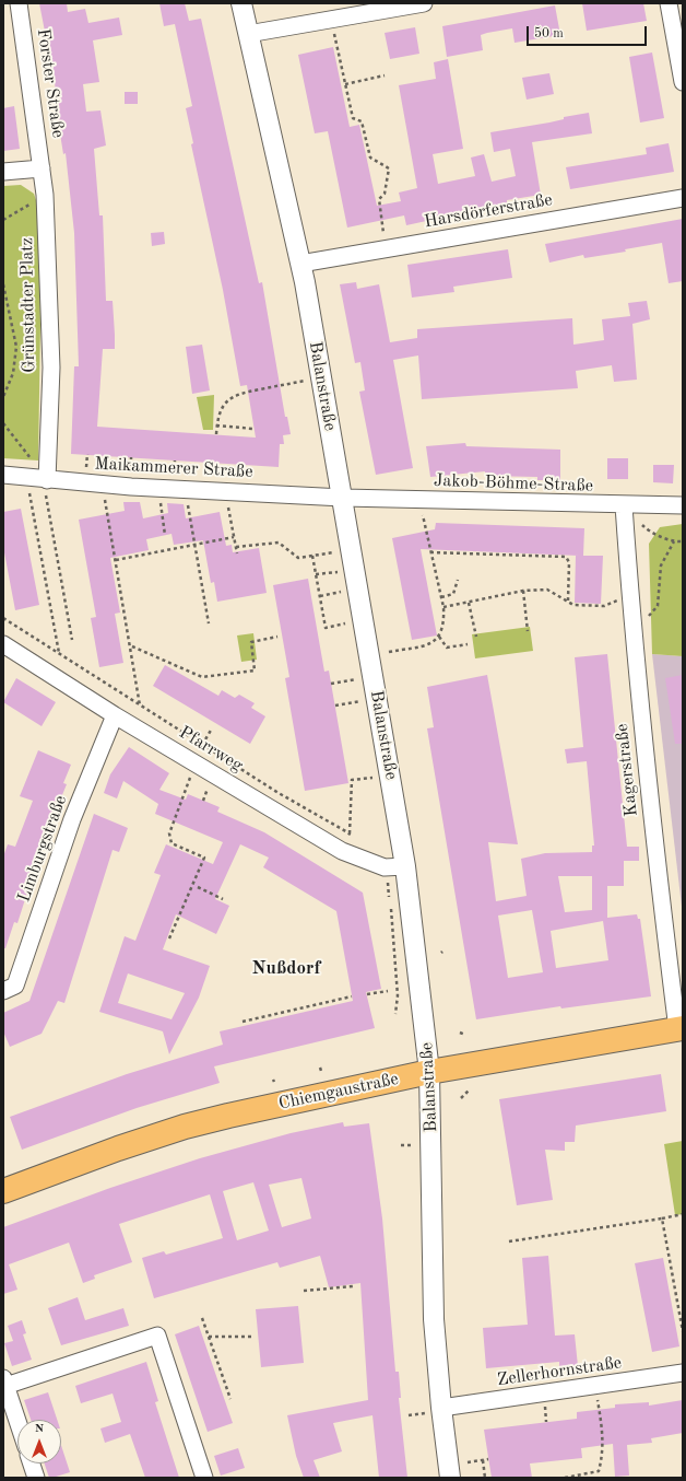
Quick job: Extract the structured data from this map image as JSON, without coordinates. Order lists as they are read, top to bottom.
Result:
{
  "streets": {
    "main road": ["Chiemgaustraße"],
    "street": [
      "Forster Straße",
      "Harsdörferstraße",
      "Grünstadter Platz",
      "Balanstraße",
      "Maikammerer Straße",
      "Jakob-Böhme-Straße",
      "Pfarrweg",
      "Kagerstraße",
      "Limburgstraße",
      "Zellerhornstraße"
    ]
  },
  "crossings": [
    ["Forster Straße", "Grünstadter Platz"],
    ["Harsdörferstraße", "Balanstraße"],
    ["Grünstadter Platz", "Maikammerer Straße"],
    ["Balanstraße", "Maikammerer Straße"],
    ["Balanstraße", "Jakob-Böhme-Straße"],
    ["Balanstraße", "Pfarrweg"],
    ["Balanstraße", "Chiemgaustraße"],
    ["Balanstraße", "Zellerhornstraße"],
    ["Maikammerer Straße", "Jakob-Böhme-Straße"],
    ["Jakob-Böhme-Straße", "Kagerstraße"],
    ["Pfarrweg", "Limburgstraße"],
    ["Kagerstraße", "Chiemgaustraße"]
  ],
  "districts": ["Nußdorf"],
  "scale_bar": "50 m",
  "north": "top"
}
